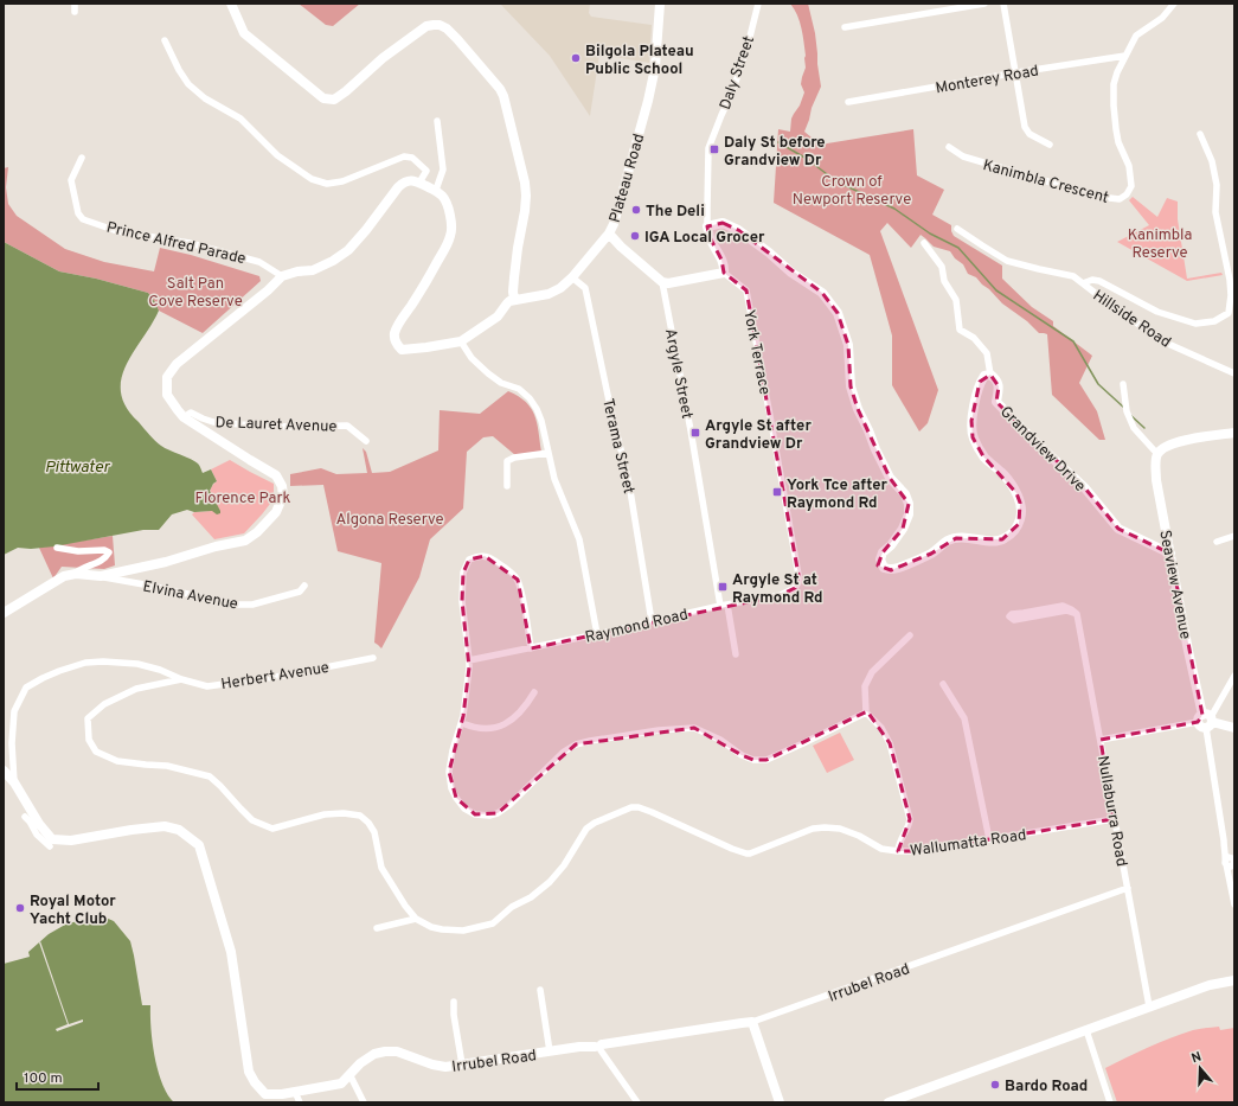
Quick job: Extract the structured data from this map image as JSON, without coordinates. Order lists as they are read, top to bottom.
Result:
{
  "streets": {
    "street": [
      "Daly Street",
      "Monterey Road",
      "Plateau Road",
      "Kanimbla Crescent",
      "Prince Alfred Parade",
      "Hillside Road",
      "York Terrace",
      "Argyle Street",
      "De Lauret Avenue",
      "Terama Street",
      "Grandview Drive",
      "Seaview Avenue",
      "Elvina Avenue",
      "Raymond Road",
      "Herbert Avenue",
      "Nullaburra Road",
      "Wallumatta Road",
      "Irrubel Road"
    ]
  },
  "crossings": [
    ["Monterey Road", "Kanimbla Crescent"],
    ["Plateau Road", "Terama Street"],
    ["York Terrace", "Raymond Road"],
    ["Argyle Street", "Raymond Road"],
    ["Terama Street", "Raymond Road"],
    ["Grandview Drive", "Seaview Avenue"],
    ["Herbert Avenue", "Wallumatta Road"],
    ["Herbert Avenue", "Irrubel Road"],
    ["Nullaburra Road", "Wallumatta Road"],
    ["Nullaburra Road", "Irrubel Road"]
  ],
  "water": ["Pittwater"],
  "parks": [
    "Crown of Newport Reserve",
    "Kanimbla Reserve",
    "Salt Pan Cove Reserve",
    "Florence Park",
    "Algona Reserve"
  ],
  "places": {
    "other": [
      "Bilgola Plateau Public School",
      "The Deli",
      "IGA Local Grocer",
      "Royal Motor Yacht Club",
      "Bardo Road"
    ],
    "transit": [
      "Daly St before Grandview Dr",
      "Argyle St after Grandview Dr",
      "York Tce after Raymond Rd",
      "Argyle St at Raymond Rd"
    ]
  },
  "scale_bar": "100 m",
  "north": "top"
}
